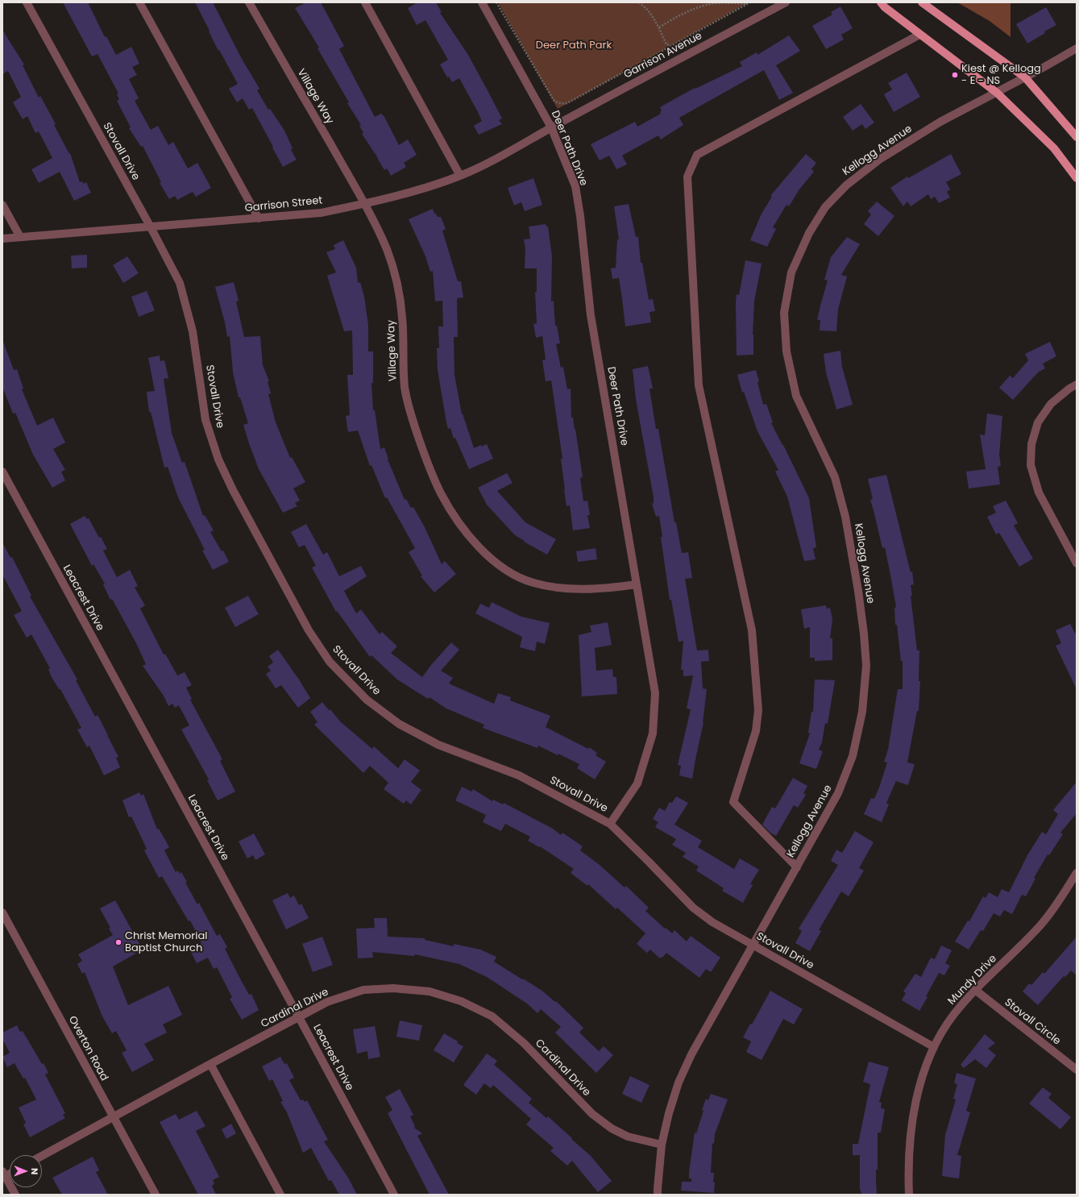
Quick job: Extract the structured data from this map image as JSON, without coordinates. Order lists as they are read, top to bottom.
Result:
{
  "streets": {
    "street": [
      "Garrison Avenue",
      "Village Way",
      "Deer Path Drive",
      "Kellogg Avenue",
      "Stovall Drive",
      "Garrison Street",
      "Leacrest Drive",
      "Mundy Drive",
      "Cardinal Drive",
      "Stovall Circle",
      "Overton Road"
    ]
  },
  "crossings": [
    ["Garrison Avenue", "Deer Path Drive"],
    ["Garrison Avenue", "Garrison Street"],
    ["Village Way", "Deer Path Drive"],
    ["Village Way", "Garrison Street"],
    ["Deer Path Drive", "Stovall Drive"],
    ["Deer Path Drive", "Garrison Street"],
    ["Kellogg Avenue", "Stovall Drive"],
    ["Kellogg Avenue", "Cardinal Drive"],
    ["Stovall Drive", "Garrison Street"],
    ["Stovall Drive", "Mundy Drive"],
    ["Leacrest Drive", "Cardinal Drive"],
    ["Mundy Drive", "Stovall Circle"],
    ["Cardinal Drive", "Overton Road"]
  ],
  "parks": ["Deer Path Park"],
  "places": ["Kiest @ Kellogg - E - NS", "Christ Memorial Baptist Church"],
  "north": "right"
}
